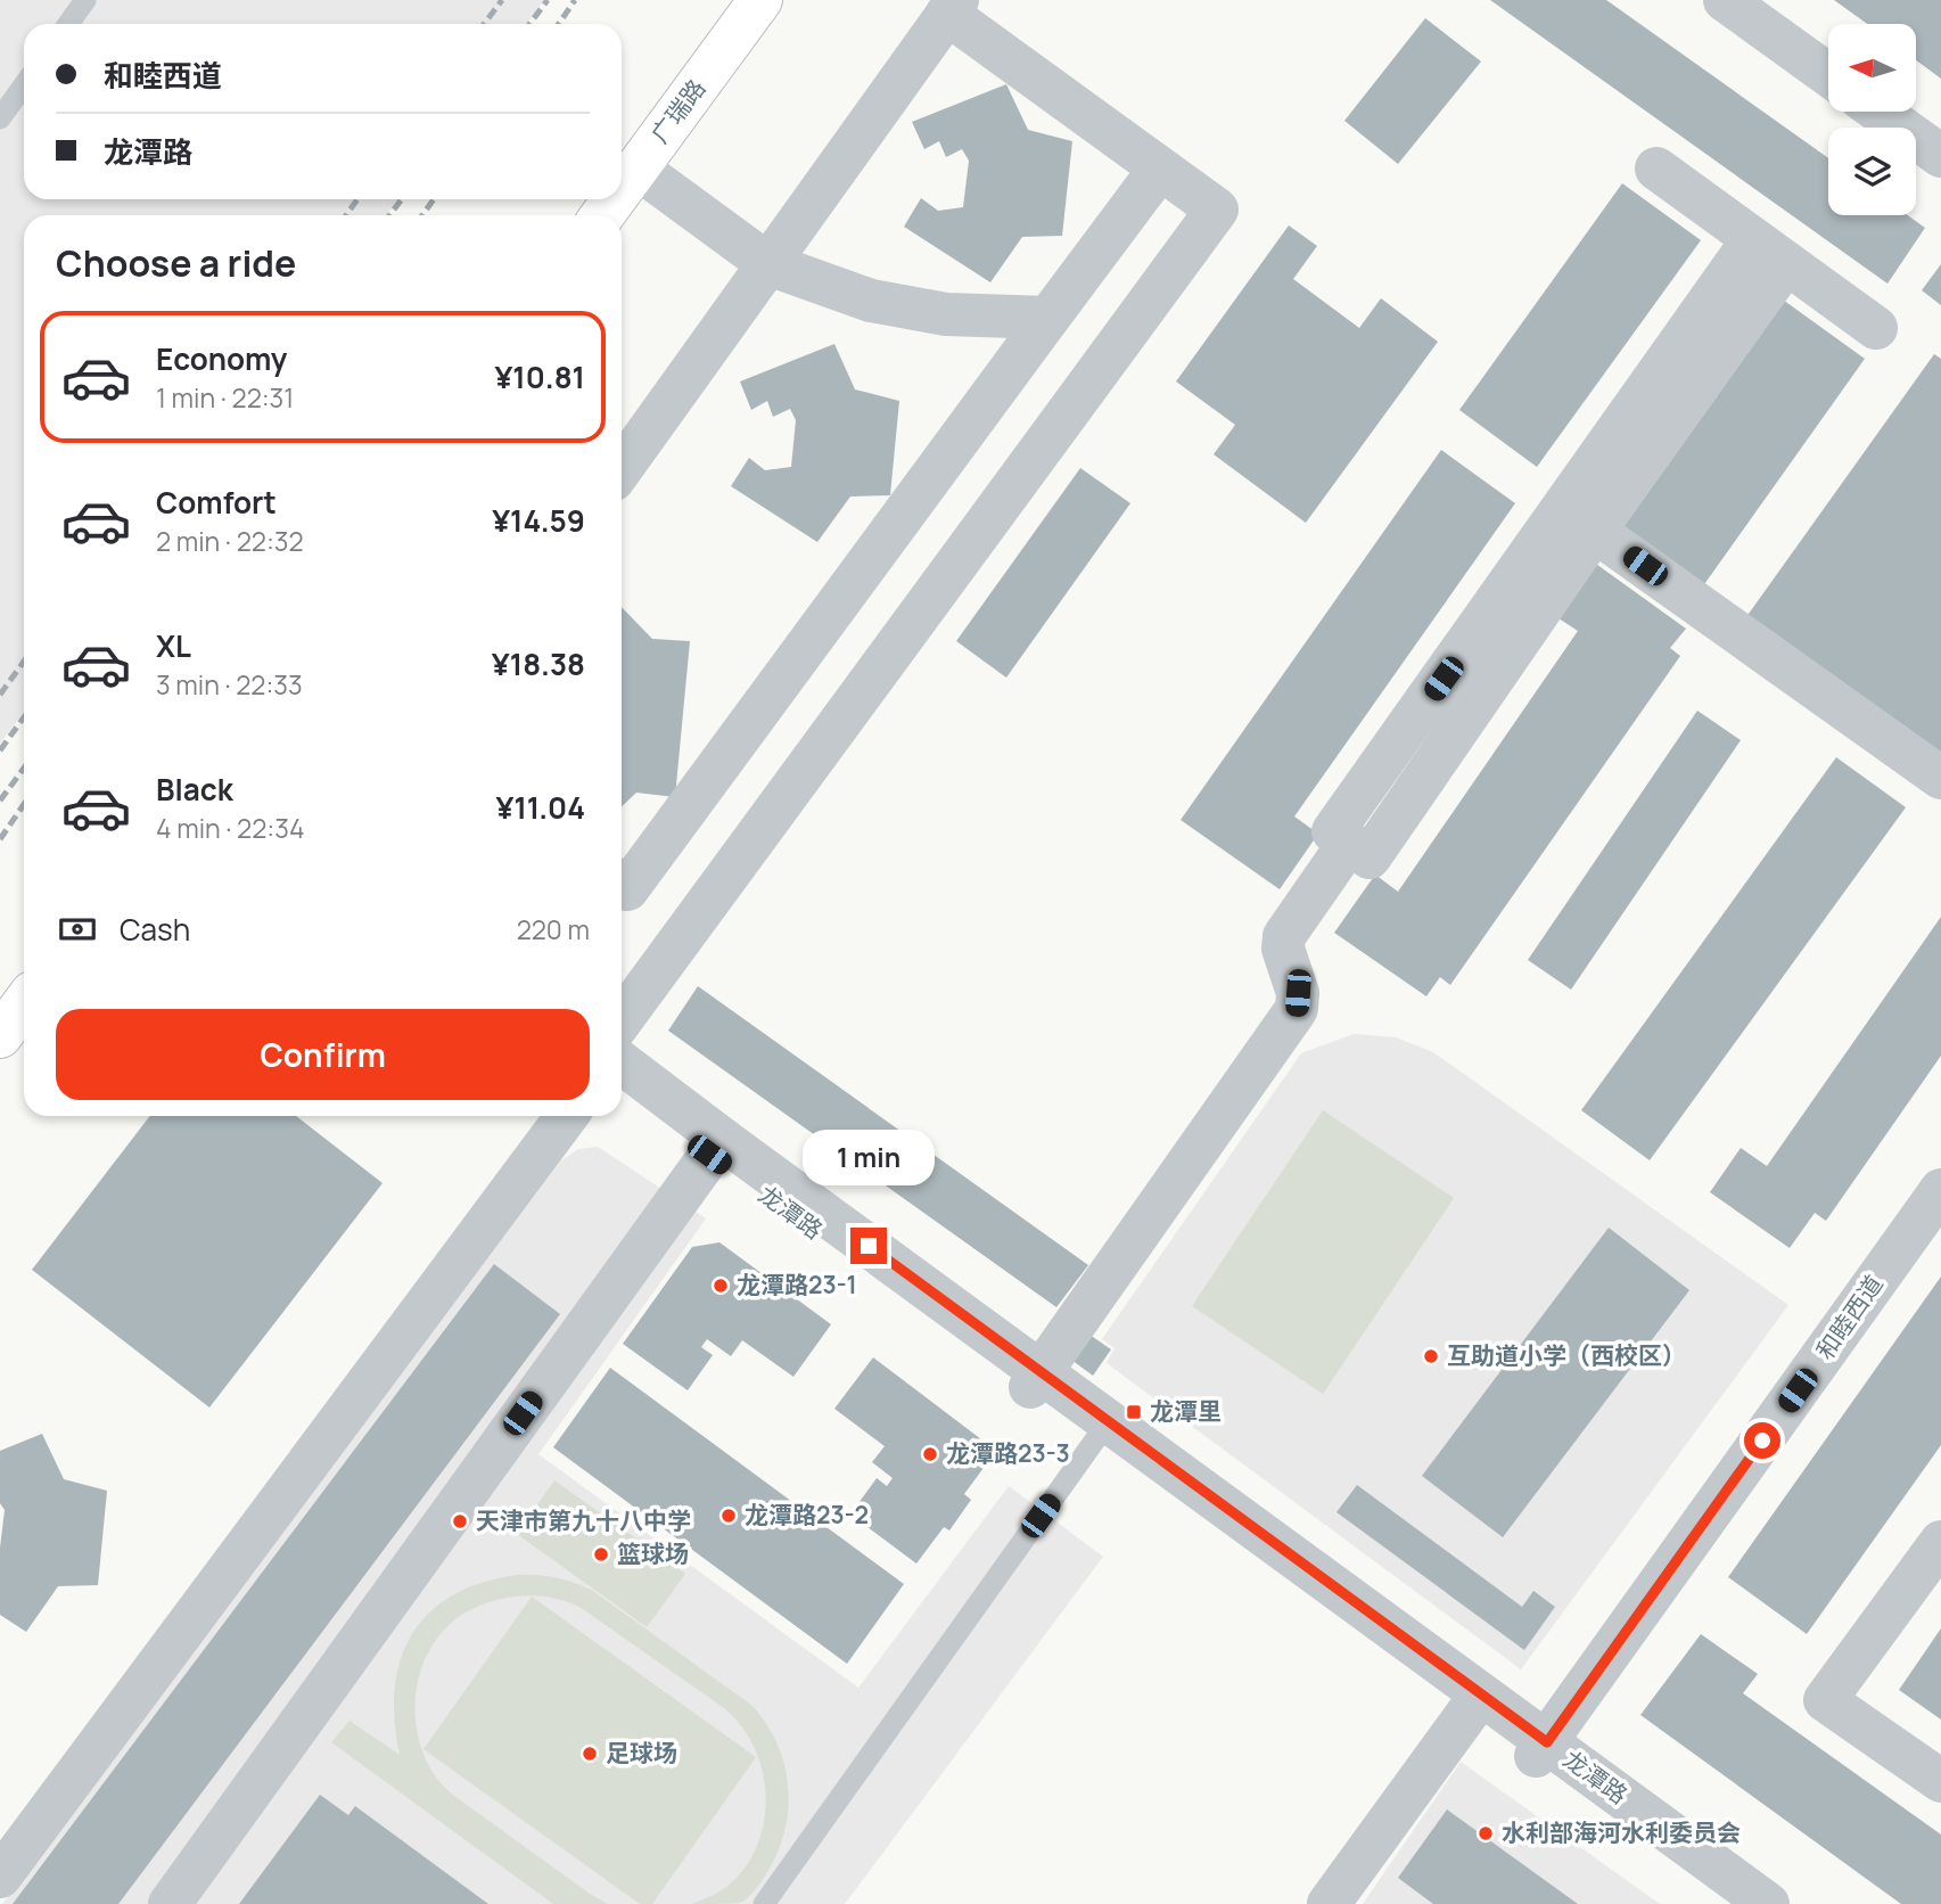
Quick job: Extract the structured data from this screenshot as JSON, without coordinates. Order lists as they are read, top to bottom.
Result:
{
  "streets": {
    "main road": ["广瑞路"],
    "street": ["龙潭路", "和睦西道"]
  },
  "crossings": [
    ["龙潭路", "和睦西道"]
  ],
  "places": {
    "other": [
      "龙潭路23-1",
      "互助道小学（西校区）",
      "龙潭路23-3",
      "龙潭路23-2",
      "天津市第九十八中学",
      "篮球场",
      "足球场",
      "水利部海河水利委员会"
    ],
    "transit": ["龙潭里"]
  },
  "north": "left",
  "page": {
    "banner": ["和睦西道", "龙潭路"],
    "heading": "Choose a ride",
    "list": [
      {
        "name": "Economy",
        "note": "1 min · 22:31",
        "value": "¥10.81"
      },
      {
        "name": "Comfort",
        "note": "2 min · 22:32",
        "value": "¥14.59"
      },
      {
        "name": "XL",
        "note": "3 min · 22:33",
        "value": "¥18.38"
      },
      {
        "name": "Black",
        "note": "4 min · 22:34",
        "value": "¥11.04"
      }
    ],
    "pay": ["Cash", "220 m"],
    "buttons": "Confirm",
    "bubble": "1 min"
  }
}
